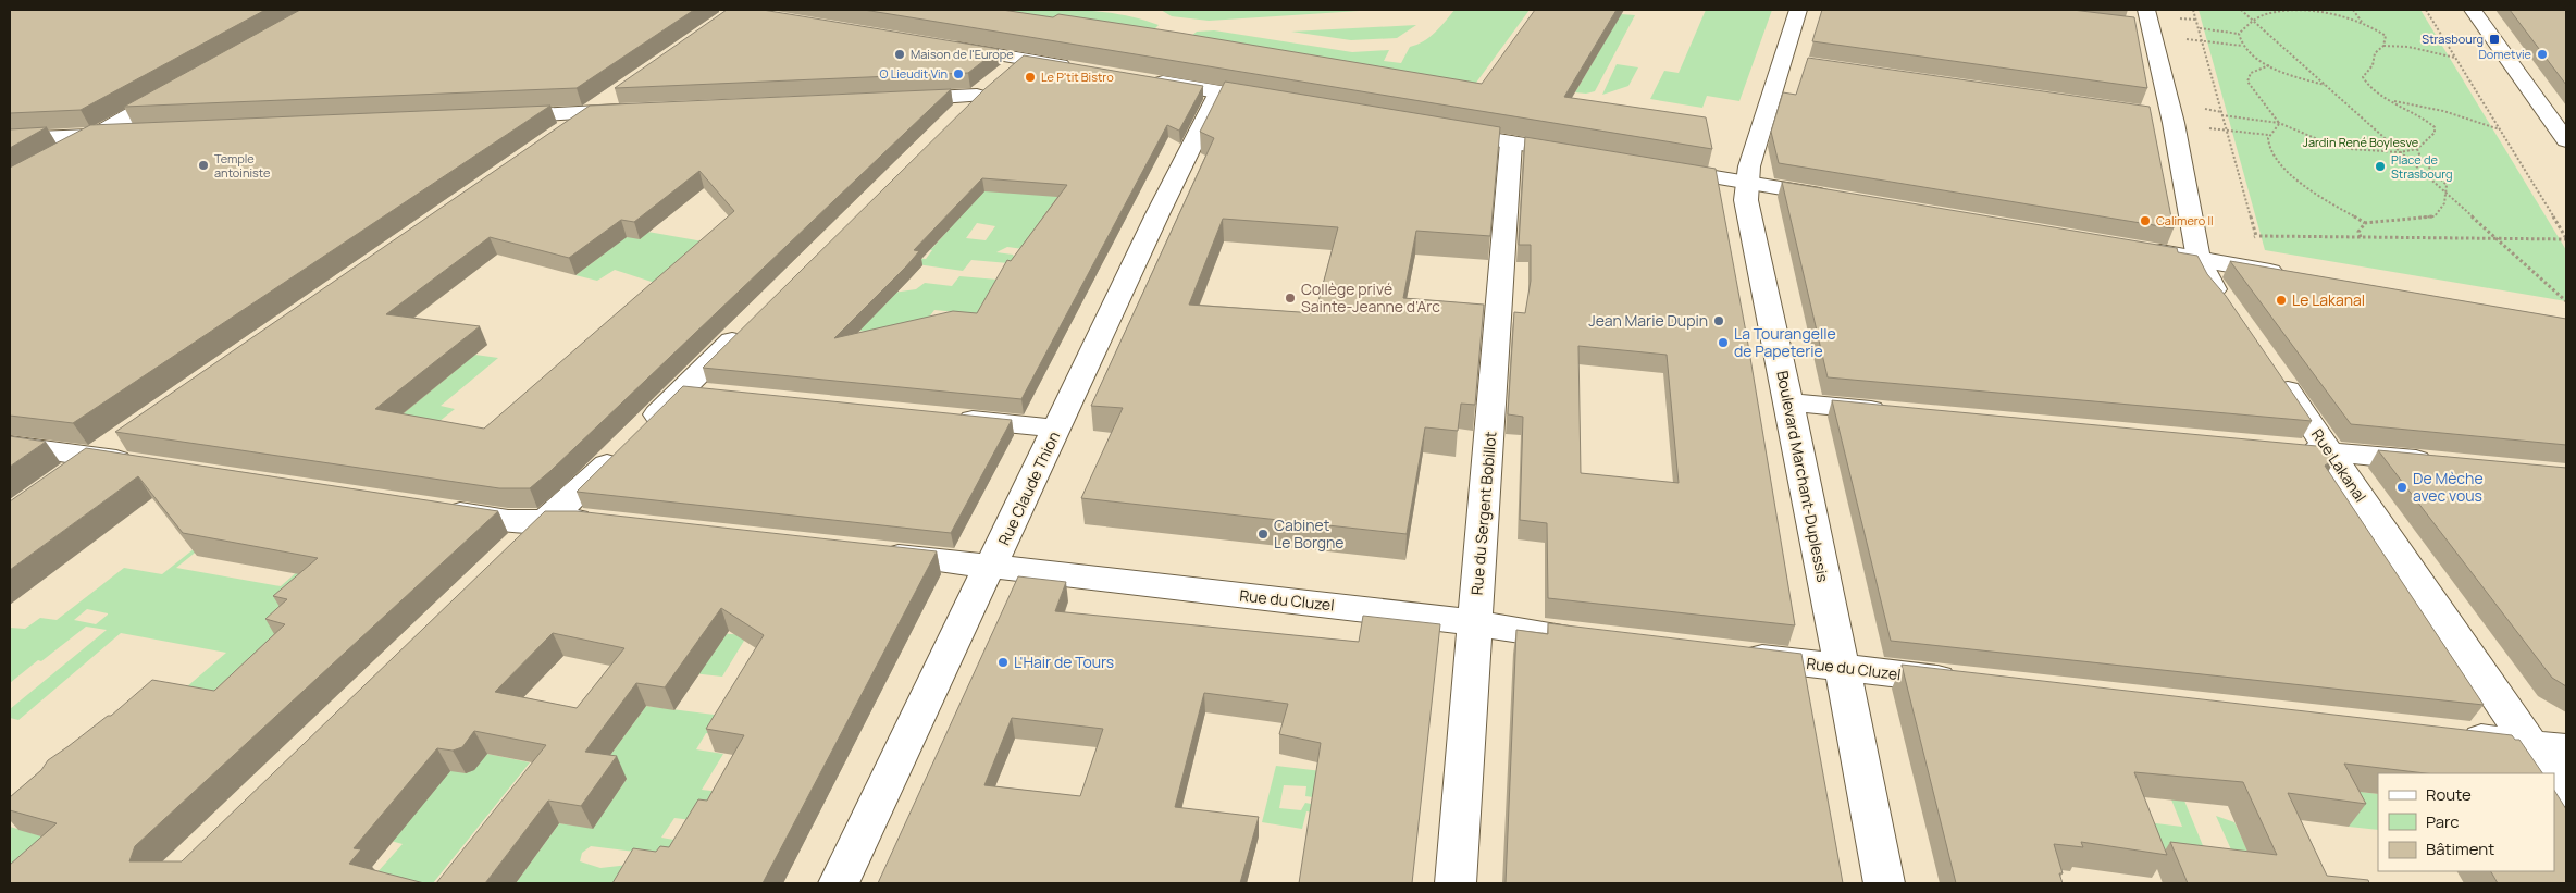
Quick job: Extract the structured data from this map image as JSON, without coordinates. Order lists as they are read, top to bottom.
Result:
{
  "streets": {
    "street": [
      "Rue Lakanal",
      "Boulevard Marchant-Duplessis",
      "Rue Claude Thion",
      "Rue du Sergent Bobillot",
      "Rue du Cluzel"
    ]
  },
  "crossings": [
    ["Boulevard Marchant-Duplessis", "Rue du Cluzel"],
    ["Rue Claude Thion", "Rue du Cluzel"],
    ["Rue du Sergent Bobillot", "Rue du Cluzel"]
  ],
  "parks": ["Jardin René Boylesve"],
  "places": {
    "transit": ["Strasbourg"],
    "other": [
      "Maison de l'Europe",
      "Dometvie",
      "O Lieudit Vin",
      "Le P'tit Bistro",
      "Temple antoiniste",
      "Place de Strasbourg",
      "Calimero II",
      "Collège privé Sainte-Jeanne d'Arc",
      "Le Lakanal",
      "Jean Marie Dupin",
      "La Tourangelle de Papeterie",
      "De Mèche avec vous",
      "Cabinet Le Borgne",
      "L'Hair de Tours"
    ]
  },
  "legend": ["Route", "Parc", "Bâtiment"]
}
